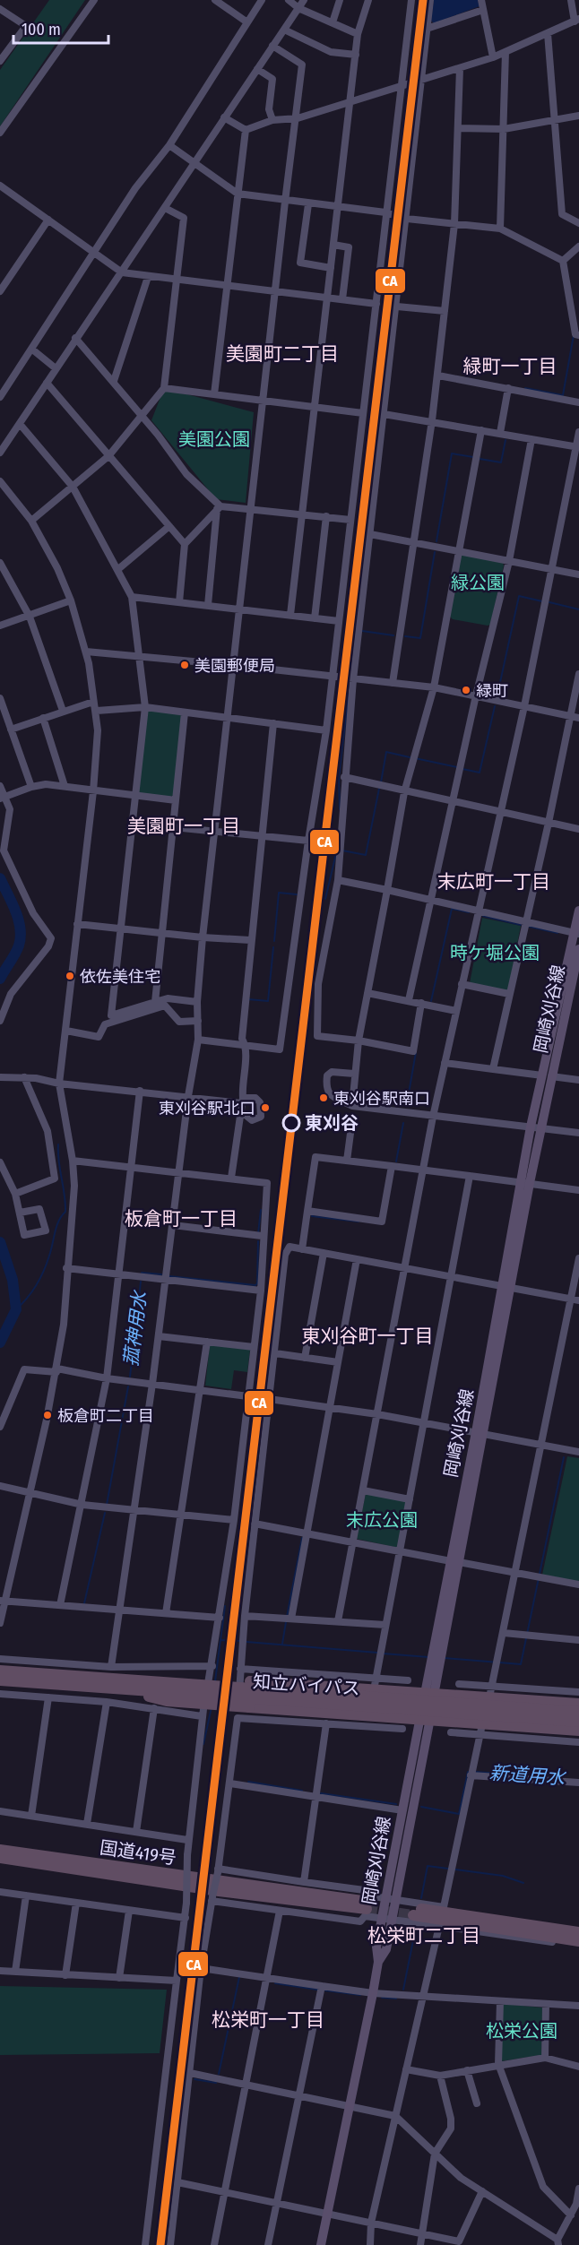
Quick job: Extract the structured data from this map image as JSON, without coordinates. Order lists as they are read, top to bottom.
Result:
{
  "streets": {
    "highway": ["知立バイパス", "国道419号"],
    "main road": ["岡崎刈谷線"]
  },
  "districts": [
    "美園町二丁目",
    "緑町一丁目",
    "美園町一丁目",
    "末広町一丁目",
    "板倉町一丁目",
    "東刈谷町一丁目",
    "松栄町二丁目",
    "松栄町一丁目"
  ],
  "water": ["菰神用水", "新道用水"],
  "parks": [
    "美園公園",
    "緑公園",
    "時ケ堀公園",
    "末広公園",
    "松栄公園"
  ],
  "places": [
    "美園郵便局",
    "緑町",
    "依佐美住宅",
    "東刈谷駅南口",
    "東刈谷駅北口",
    "東刈谷",
    "板倉町二丁目"
  ],
  "lines": ["transit line CA"],
  "scale_bar": "100 m"
}
